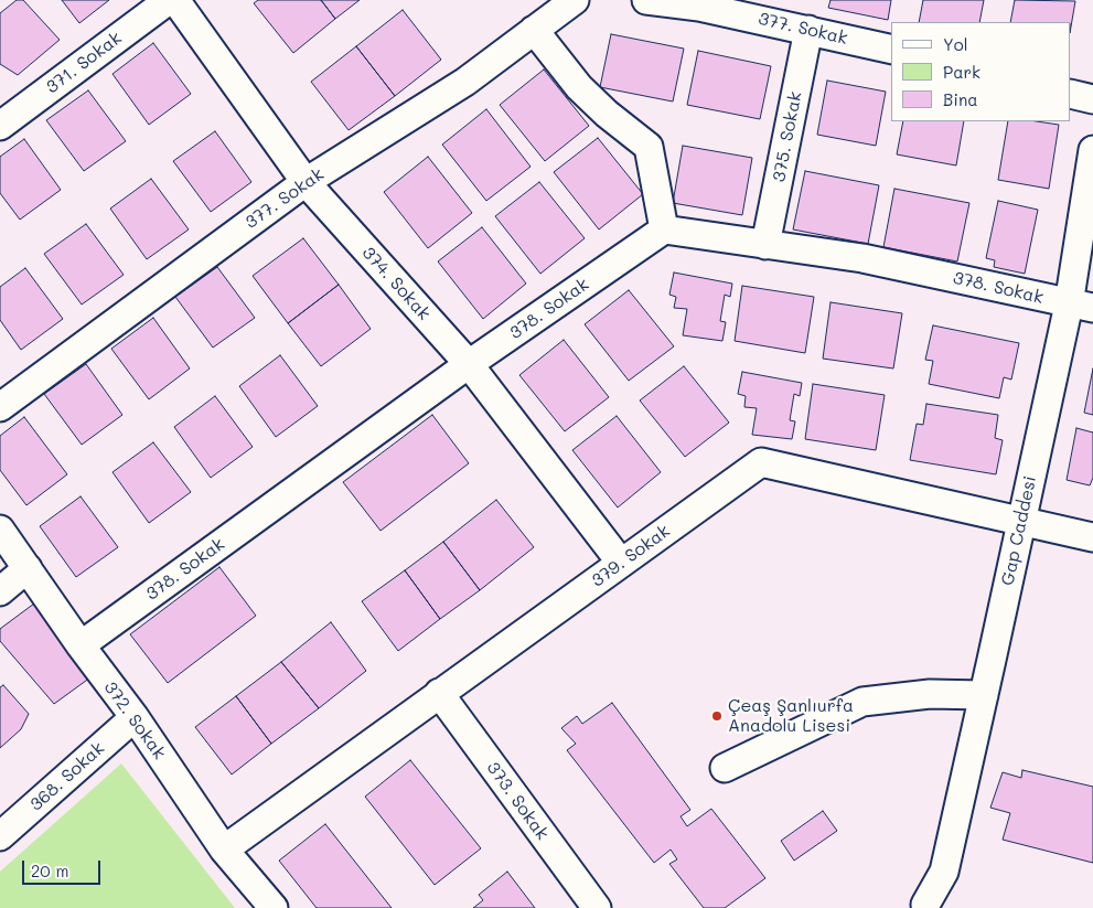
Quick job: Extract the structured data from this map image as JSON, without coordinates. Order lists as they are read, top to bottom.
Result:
{
  "streets": {
    "street": [
      "377. Sokak",
      "371. Sokak",
      "375. Sokak",
      "374. Sokak",
      "378. Sokak",
      "Gap Caddesi",
      "379. Sokak",
      "372. Sokak",
      "368. Sokak",
      "373. Sokak"
    ]
  },
  "crossings": [
    ["377. Sokak", "375. Sokak"],
    ["377. Sokak", "374. Sokak"],
    ["375. Sokak", "378. Sokak"],
    ["374. Sokak", "378. Sokak"],
    ["374. Sokak", "379. Sokak"],
    ["378. Sokak", "Gap Caddesi"],
    ["378. Sokak", "372. Sokak"],
    ["Gap Caddesi", "379. Sokak"],
    ["379. Sokak", "372. Sokak"],
    ["379. Sokak", "373. Sokak"],
    ["372. Sokak", "368. Sokak"]
  ],
  "places": ["Çeaş Şanlıurfa Anadolu Lisesi"],
  "legend": ["Yol", "Park", "Bina"],
  "scale_bar": "20 m"
}
